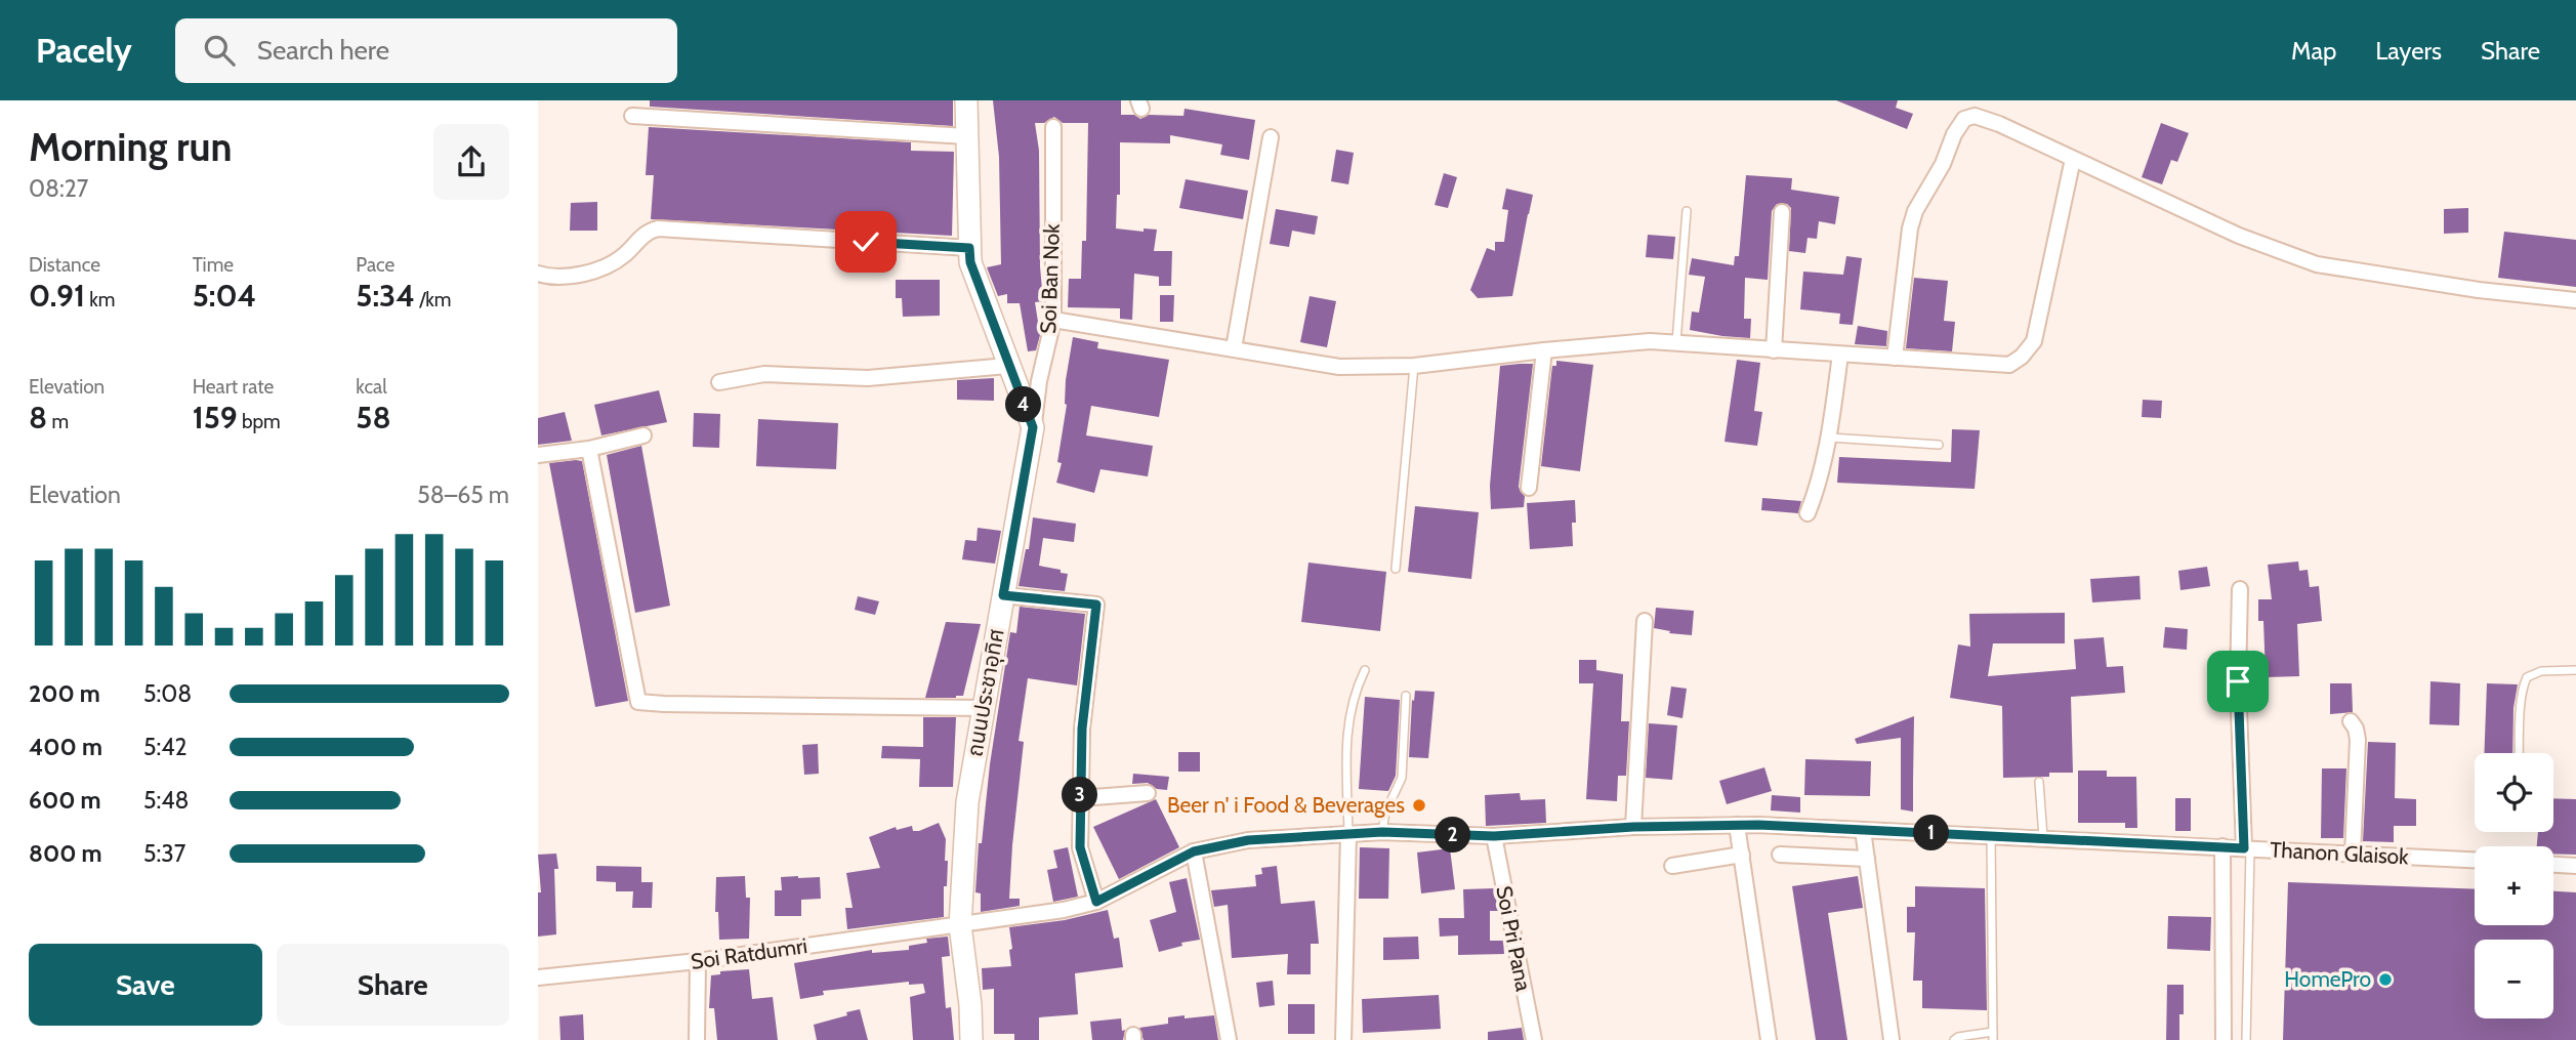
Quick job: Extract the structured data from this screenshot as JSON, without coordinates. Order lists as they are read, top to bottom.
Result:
{
  "streets": {
    "street": [
      "Soi Ban Nok",
      "ถนนประชาอุทิศ",
      "Thanon Glaisok",
      "Soi Pri Pana",
      "Soi Ratdumri"
    ]
  },
  "crossings": [
    ["Soi Ban Nok", "ถนนประชาอุทิศ"],
    ["ถนนประชาอุทิศ", "Thanon Glaisok"],
    ["ถนนประชาอุทิศ", "Soi Ratdumri"],
    ["Thanon Glaisok", "Soi Pri Pana"],
    ["Thanon Glaisok", "Soi Ratdumri"]
  ],
  "places": ["Beer n' i Food & Beverages", "HomePro"],
  "page": {
    "header": "Pacely",
    "search": "Search here",
    "nav": ["Map", "Layers", "Share"],
    "heading": ["Morning run", "08:27"],
    "stats": [
      ["Distance", "0.91 km"],
      ["Time", "5:04"],
      ["Pace", "5:34 /km"],
      ["Elevation", "8 m"],
      ["Heart rate", "159 bpm"],
      ["kcal", "58"]
    ],
    "pins": [
      "4",
      "3",
      "1",
      "2"
    ],
    "chart": ["Elevation", "58–65 m"],
    "list": [
      {
        "name": "200 m",
        "note": "5:08"
      },
      {
        "name": "400 m",
        "note": "5:42"
      },
      {
        "name": "600 m",
        "note": "5:48"
      },
      {
        "name": "800 m",
        "note": "5:37"
      }
    ],
    "map_buttons": ["+", "−"],
    "buttons": ["Save", "Share"]
  }
}
